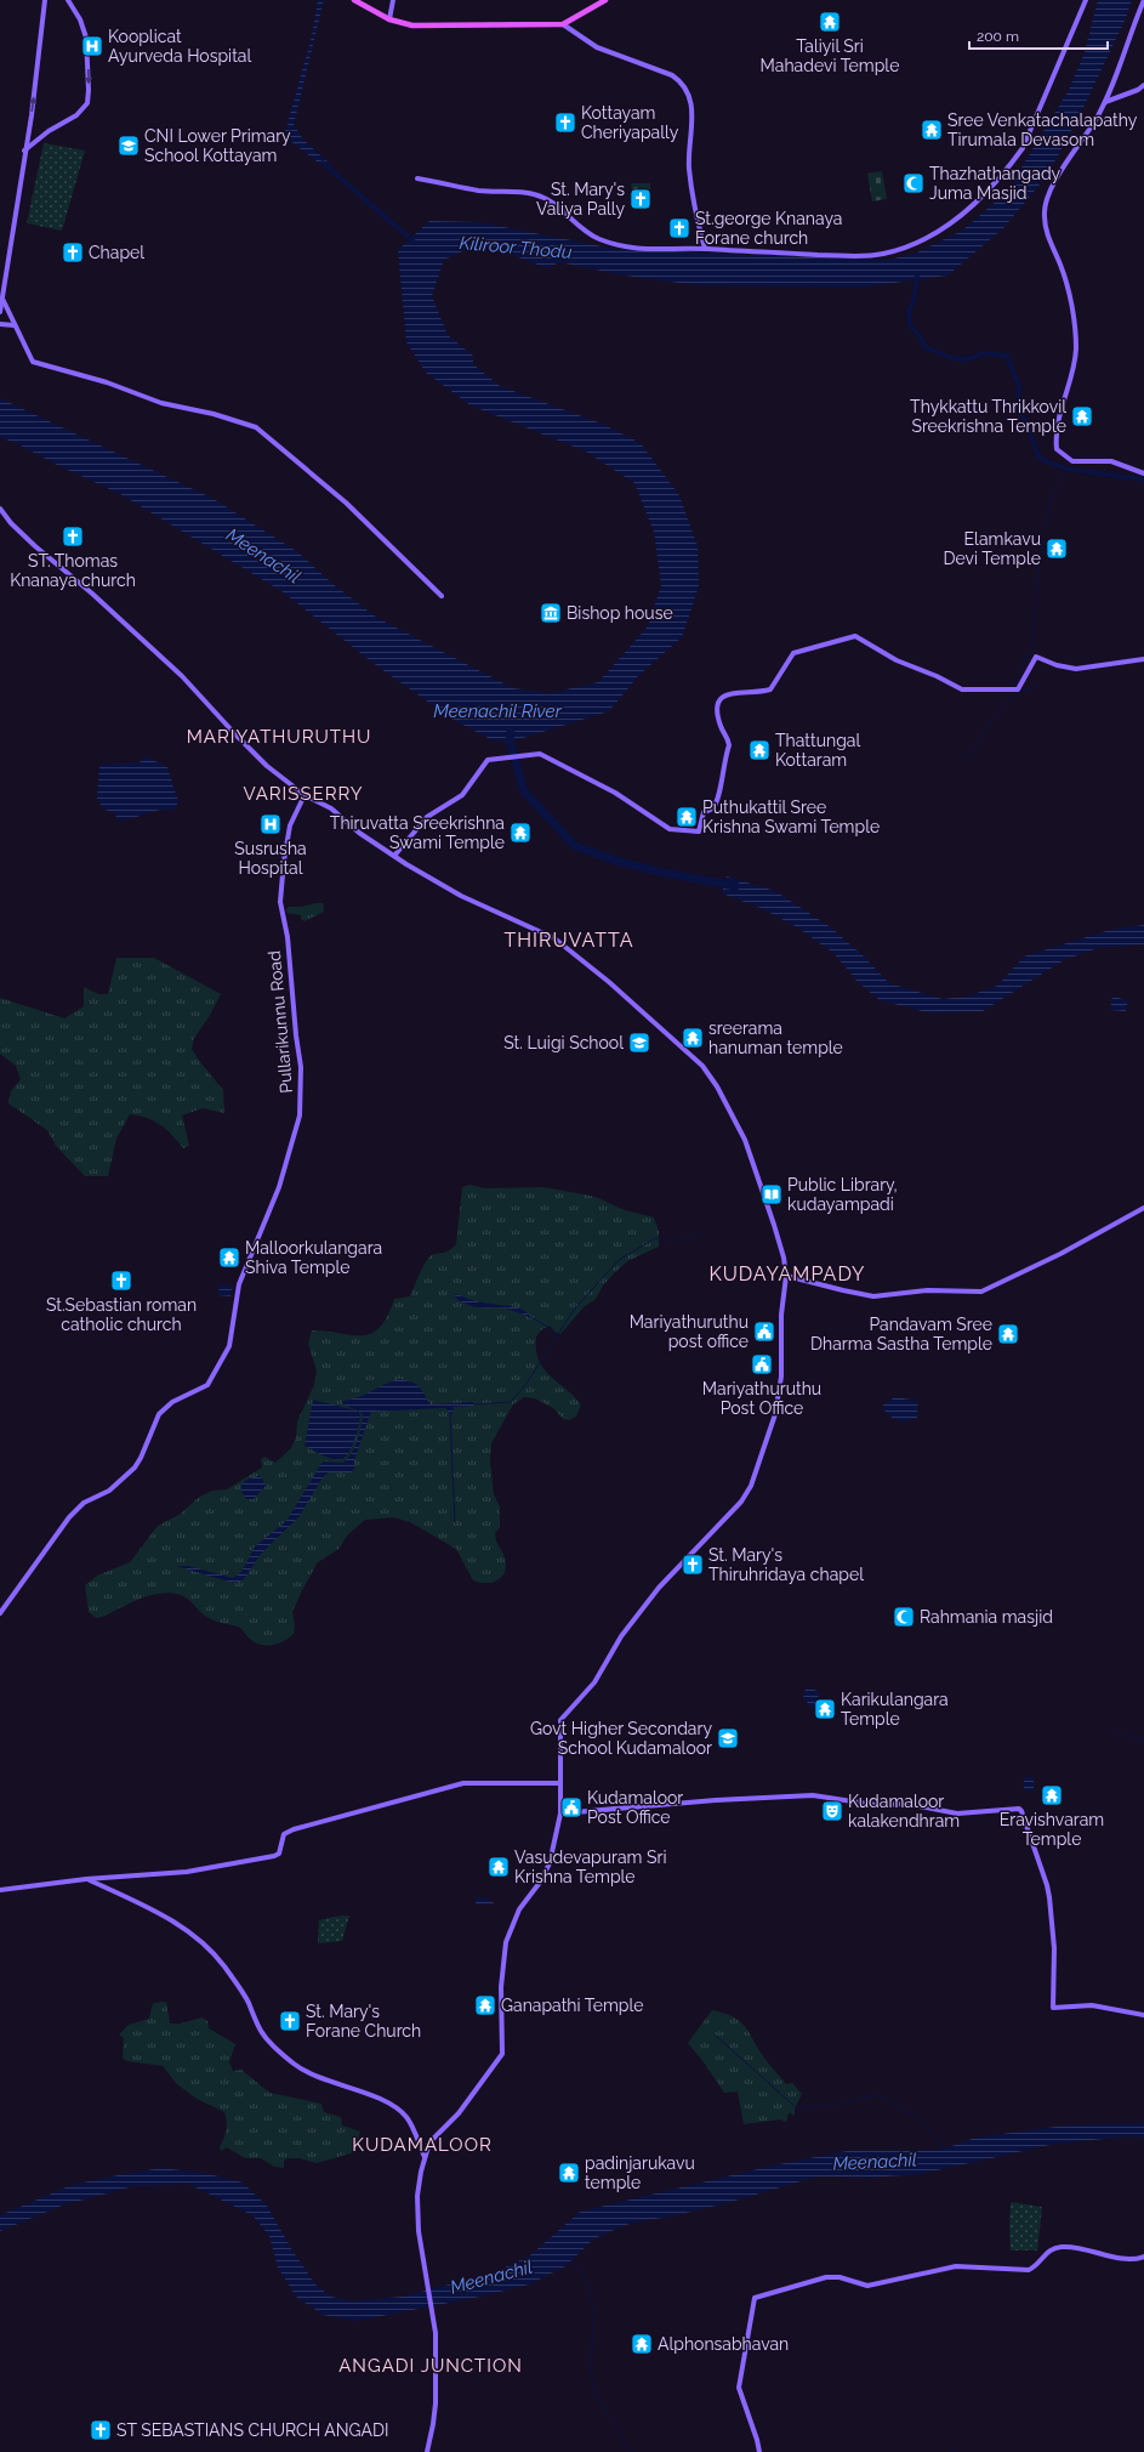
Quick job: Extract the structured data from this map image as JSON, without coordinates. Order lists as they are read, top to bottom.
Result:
{
  "streets": {
    "main road": ["Pullarikunnu Road"]
  },
  "districts": [
    "MARIYATHURUTHU",
    "VARISSERRY",
    "THIRUVATTA",
    "KUDAYAMPADY",
    "KUDAMALOOR",
    "ANGADI JUNCTION"
  ],
  "water": ["Kiliroor Thodu", "Meenachil", "Meenachil River"],
  "places": {
    "temple": [
      "Taliyil Sri Mahadevi Temple",
      "Sree Venkatachalapathy Tirumala Devasom",
      "Thykkattu Thrikkovil Sreekrishna Temple",
      "Elamkavu Devi Temple",
      "Thattungal Kottaram",
      "Puthukattil Sree Krishna Swami Temple",
      "Thiruvatta Sreekrishna Swami Temple",
      "sreerama hanuman temple",
      "Malloorkulangara Shiva Temple",
      "Pandavam Sree Dharma Sastha Temple",
      "Karikulangara Temple",
      "Eravishvaram Temple",
      "Vasudevapuram Sri Krishna Temple",
      "Ganapathi Temple",
      "padinjarukavu temple",
      "Alphonsabhavan"
    ],
    "hospital": ["Kooplicat Ayurveda Hospital", "Susrusha Hospital"],
    "church": [
      "Kottayam Cheriyapally",
      "St. Mary's Valiya Pally",
      "St.george Knanaya Forane church",
      "Chapel",
      "ST. Thomas Knanaya church",
      "St.Sebastian roman catholic church",
      "St. Mary's Thiruhridaya chapel",
      "St. Mary's Forane Church",
      "ST SEBASTIANS CHURCH ANGADI"
    ],
    "school or university": ["CNI Lower Primary School Kottayam", "St. Luigi School", "Govt Higher Secondary School Kudamaloor"],
    "mosque": ["Thazhathangady Juma Masjid", "Rahmania masjid"],
    "museum": ["Bishop house"],
    "library": ["Public Library, kudayampadi"],
    "public building": ["Mariyathuruthu post office", "Mariyathuruthu Post Office", "Kudamaloor Post Office"],
    "theatre": ["Kudamaloor kalakendhram"]
  },
  "scale_bar": "200 m"
}
